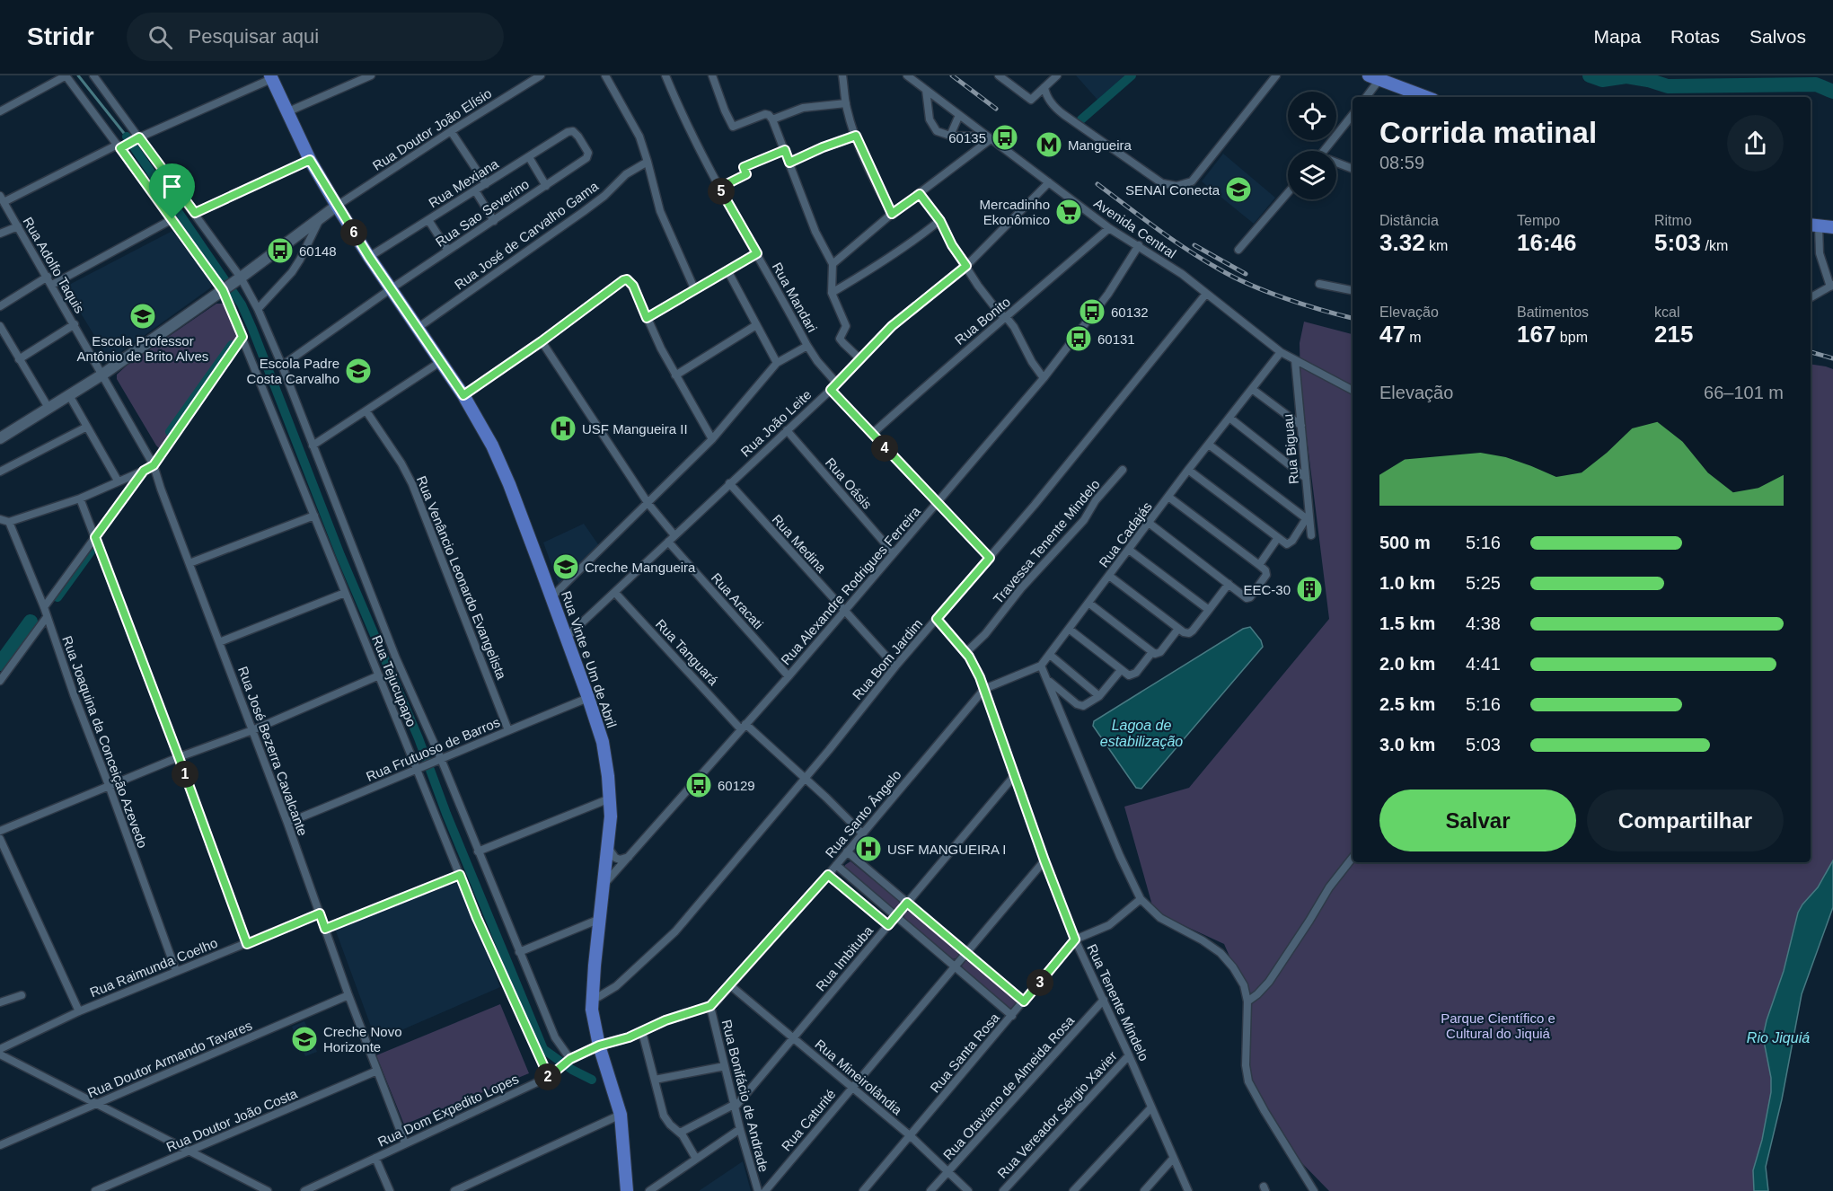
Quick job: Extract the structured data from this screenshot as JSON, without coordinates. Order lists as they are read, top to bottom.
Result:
{
  "streets": {
    "main road": ["Rua Vinte e Um de Abril"],
    "street": [
      "Rua Doutor João Elísio",
      "Rua Mexiana",
      "Rua Sao Severino",
      "Avenida Central",
      "Rua José de Carvalho Gama",
      "Rua Adolfo Taquis",
      "Rua Mandari",
      "Rua Bonito",
      "Rua João Leite",
      "Rua Biguau",
      "Rua Oásis",
      "Rua Cadajás",
      "Travessa Tenente Mindelo",
      "Rua Medina",
      "Rua Venâncio Leonardo Evangelista",
      "Rua Alexandre Rodrigues Ferreira",
      "Rua Aracati",
      "Rua Tanguará",
      "Rua Bom Jardim",
      "Rua Tejucupapo",
      "Rua Joaquina da Conceição Azevedo",
      "Rua Frutuoso de Barros",
      "Rua José Bezerra Cavalcante",
      "Rua Santo Ângelo",
      "Rua Imbituba",
      "Rua Raimunda Coelho",
      "Rua Tenente Mindelo",
      "Rua Santa Rosa",
      "Rua Doutor Armando Tavares",
      "Rua Mineirolândia",
      "Rua Otaviano de Almeida Rosa",
      "Rua Bonifácio de Andrade",
      "Rua Dom Expedito Lopes",
      "Rua Vereador Sérgio Xavier",
      "Rua Doutor João Costa",
      "Rua Caturité"
    ]
  },
  "crossings": [
    ["Rua Doutor João Elísio", "Rua Vinte e Um de Abril"],
    ["Rua Mexiana", "Rua Sao Severino"],
    ["Rua Mexiana", "Rua Vinte e Um de Abril"],
    ["Rua Sao Severino", "Rua Vinte e Um de Abril"],
    ["Rua Sao Severino", "Rua Tejucupapo"],
    ["Avenida Central", "Rua Bonito"],
    ["Avenida Central", "Rua João Leite"],
    ["Avenida Central", "Rua Biguau"],
    ["Avenida Central", "Rua Cadajás"],
    ["Avenida Central", "Rua Alexandre Rodrigues Ferreira"],
    ["Avenida Central", "Rua Bom Jardim"],
    ["Rua José de Carvalho Gama", "Rua Vinte e Um de Abril"],
    ["Rua Adolfo Taquis", "Rua José Bezerra Cavalcante"],
    ["Rua Mandari", "Rua João Leite"],
    ["Rua João Leite", "Rua Oásis"],
    ["Rua João Leite", "Rua Medina"],
    ["Rua João Leite", "Rua Aracati"],
    ["Rua João Leite", "Rua Tanguará"],
    ["Rua João Leite", "Rua Vinte e Um de Abril"],
    ["Rua Oásis", "Rua Alexandre Rodrigues Ferreira"],
    ["Rua Cadajás", "Rua Santo Ângelo"],
    ["Travessa Tenente Mindelo", "Rua Tenente Mindelo"],
    ["Rua Medina", "Rua Alexandre Rodrigues Ferreira"],
    ["Rua Medina", "Rua Bom Jardim"],
    ["Rua Venâncio Leonardo Evangelista", "Rua Frutuoso de Barros"],
    ["Rua Alexandre Rodrigues Ferreira", "Rua Aracati"],
    ["Rua Alexandre Rodrigues Ferreira", "Rua Tanguará"],
    ["Rua Alexandre Rodrigues Ferreira", "Rua Vinte e Um de Abril"],
    ["Rua Tanguará", "Rua Bom Jardim"],
    ["Rua Tanguará", "Rua Santo Ângelo"],
    ["Rua Vinte e Um de Abril", "Rua Bom Jardim"],
    ["Rua Vinte e Um de Abril", "Rua Frutuoso de Barros"],
    ["Rua Vinte e Um de Abril", "Rua Santo Ângelo"],
    ["Rua Vinte e Um de Abril", "Rua Dom Expedito Lopes"],
    ["Rua Bom Jardim", "Rua Tenente Mindelo"],
    ["Rua Tejucupapo", "Rua Frutuoso de Barros"],
    ["Rua Tejucupapo", "Rua Dom Expedito Lopes"],
    ["Rua Joaquina da Conceição Azevedo", "Rua Raimunda Coelho"],
    ["Rua Frutuoso de Barros", "Rua José Bezerra Cavalcante"],
    ["Rua José Bezerra Cavalcante", "Rua Raimunda Coelho"],
    ["Rua José Bezerra Cavalcante", "Rua Doutor Armando Tavares"],
    ["Rua José Bezerra Cavalcante", "Rua Dom Expedito Lopes"],
    ["Rua José Bezerra Cavalcante", "Rua Doutor João Costa"],
    ["Rua Santo Ângelo", "Rua Tenente Mindelo"],
    ["Rua Santo Ângelo", "Rua Mineirolândia"],
    ["Rua Santo Ângelo", "Rua Bonifácio de Andrade"],
    ["Rua Santo Ângelo", "Rua Dom Expedito Lopes"],
    ["Rua Imbituba", "Rua Tenente Mindelo"],
    ["Rua Imbituba", "Rua Mineirolândia"],
    ["Rua Imbituba", "Rua Bonifácio de Andrade"],
    ["Rua Tenente Mindelo", "Rua Santa Rosa"],
    ["Rua Tenente Mindelo", "Rua Otaviano de Almeida Rosa"],
    ["Rua Tenente Mindelo", "Rua Vereador Sérgio Xavier"],
    ["Rua Santa Rosa", "Rua Mineirolândia"],
    ["Rua Mineirolândia", "Rua Otaviano de Almeida Rosa"],
    ["Rua Mineirolândia", "Rua Caturité"]
  ],
  "water": ["Lagoa de estabilização", "Rio Jiquiá"],
  "parks": ["Parque Científico e Cultural do Jiquiá"],
  "places": {
    "bus stop": [
      "60135",
      "60148",
      "60132",
      "60131",
      "60129"
    ],
    "metro station": ["Mangueira"],
    "school or university": [
      "SENAI Conecta",
      "Escola Professor Antônio de Brito Alves",
      "Escola Padre Costa Carvalho",
      "Creche Mangueira",
      "Creche Novo Horizonte"
    ],
    "supermarket": ["Mercadinho Ekonômico"],
    "hospital": ["USF Mangueira II", "USF MANGUEIRA I"],
    "building": ["EEC-30"]
  },
  "page": {
    "header": "Stridr",
    "search": "Pesquisar aqui",
    "nav": ["Mapa", "Rotas", "Salvos"],
    "heading": ["Corrida matinal", "08:59"],
    "pins": [
      "5",
      "6",
      "4",
      "1",
      "3",
      "2"
    ],
    "stats": [
      ["Distância", "3.32 km"],
      ["Tempo", "16:46"],
      ["Ritmo", "5:03 /km"],
      ["Elevação", "47 m"],
      ["Batimentos", "167 bpm"],
      ["kcal", "215"]
    ],
    "chart": ["Elevação", "66–101 m"],
    "list": [
      {
        "name": "500 m",
        "note": "5:16"
      },
      {
        "name": "1.0 km",
        "note": "5:25"
      },
      {
        "name": "1.5 km",
        "note": "4:38"
      },
      {
        "name": "2.0 km",
        "note": "4:41"
      },
      {
        "name": "2.5 km",
        "note": "5:16"
      },
      {
        "name": "3.0 km",
        "note": "5:03"
      }
    ],
    "buttons": ["Salvar", "Compartilhar"]
  }
}
